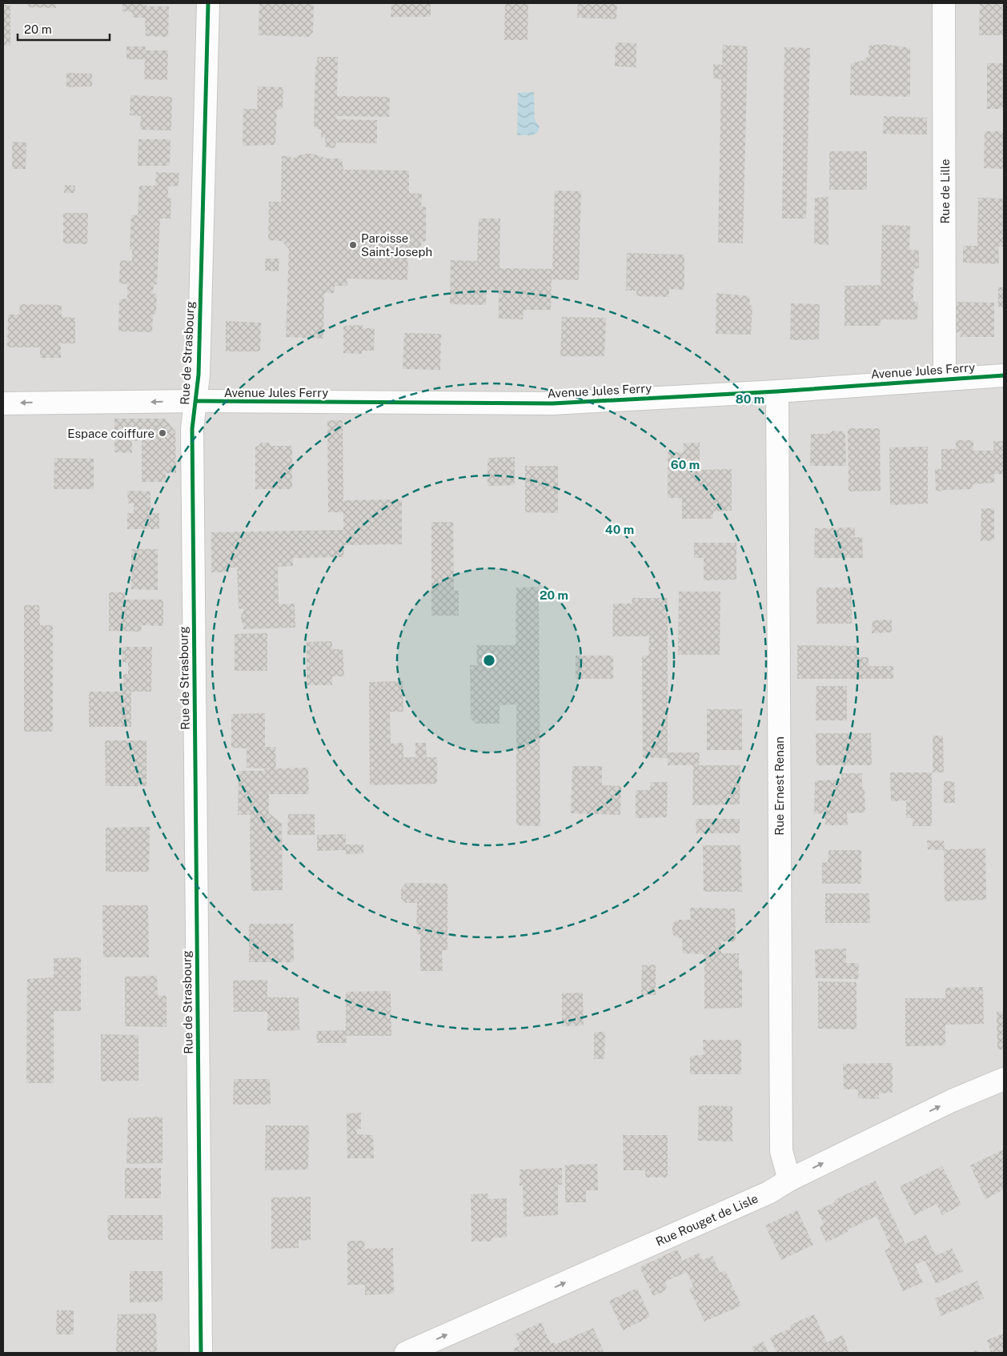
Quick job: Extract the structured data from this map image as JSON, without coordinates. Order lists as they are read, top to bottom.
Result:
{
  "streets": {
    "street": [
      "Rue de Lille",
      "Rue de Strasbourg",
      "Avenue Jules Ferry",
      "Rue Ernest Renan",
      "Rue Rouget de Lisle"
    ]
  },
  "crossings": [
    ["Rue de Lille", "Avenue Jules Ferry"],
    ["Rue de Strasbourg", "Avenue Jules Ferry"],
    ["Avenue Jules Ferry", "Rue Ernest Renan"],
    ["Rue Ernest Renan", "Rue Rouget de Lisle"]
  ],
  "one_way": ["Rue Rouget de Lisle"],
  "places": ["Paroisse Saint-Joseph", "Espace coiffure"],
  "scale_bar": "20 m",
  "rings": [
    "80 m",
    "60 m",
    "40 m",
    "20 m"
  ]
}
